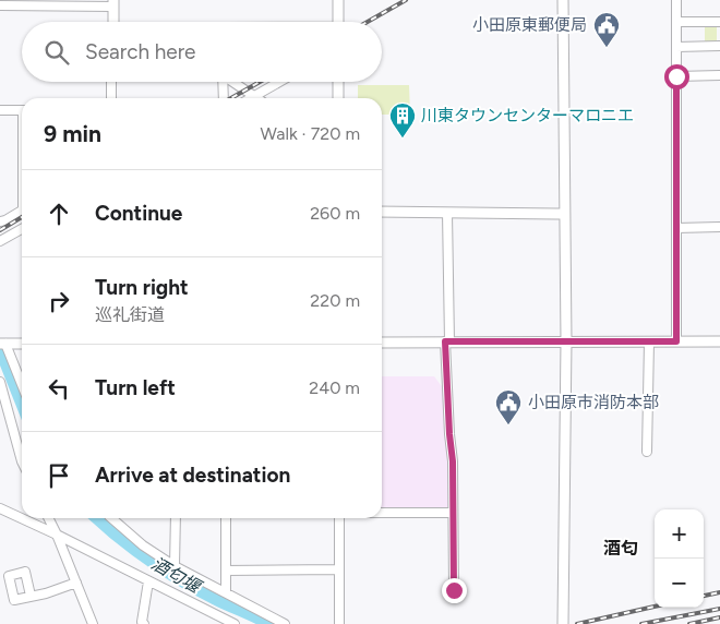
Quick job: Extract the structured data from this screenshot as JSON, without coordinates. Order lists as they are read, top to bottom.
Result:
{
  "districts": ["酒匂"],
  "water": ["酒匂堰"],
  "places": {
    "public building": ["小田原東郵便局", "小田原市消防本部"],
    "building": ["川東タウンセンターマロニエ"]
  },
  "page": {
    "search": "Search here",
    "heading": ["9 min", "Walk · 720 m"],
    "list": [
      ["Continue", "260 m"],
      ["Turn right", "巡礼街道", "220 m"],
      ["Turn left", "240 m"],
      "Arrive at destination"
    ],
    "map_buttons": ["+", "−"]
  }
}
